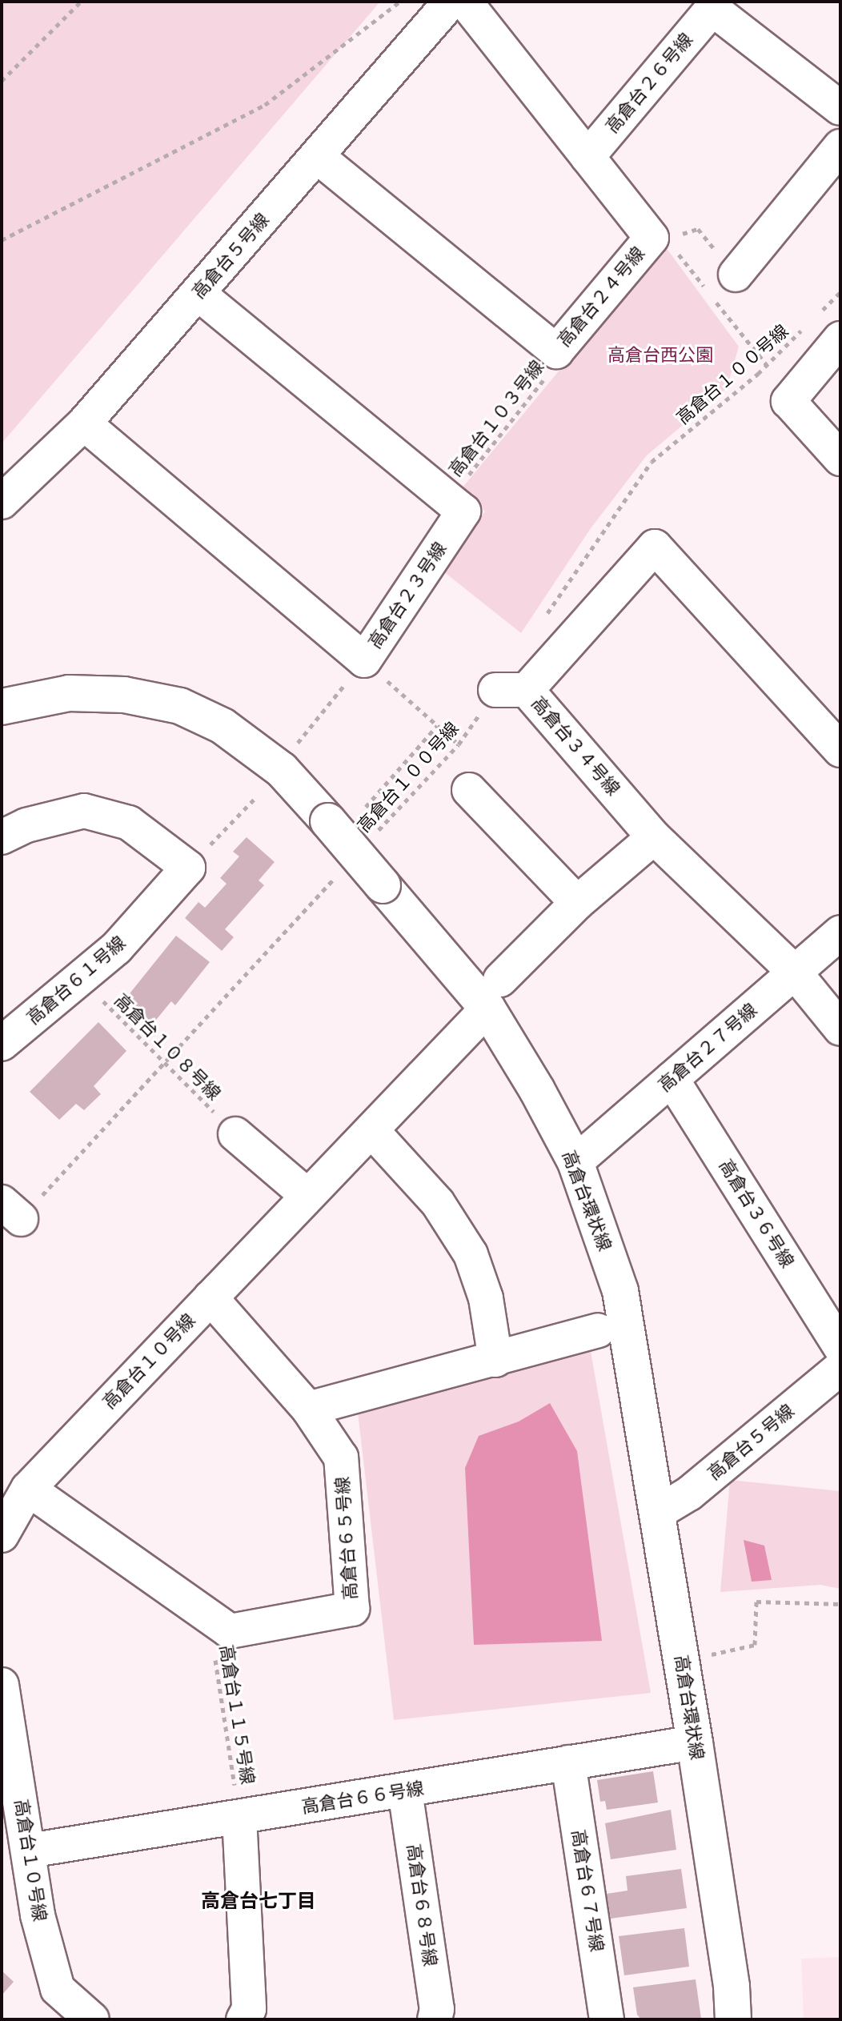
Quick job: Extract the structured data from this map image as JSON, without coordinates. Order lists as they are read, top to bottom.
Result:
{
  "streets": {
    "street": [
      "高倉台２６号線",
      "高倉台５号線",
      "高倉台２４号線",
      "高倉台２３号線",
      "高倉台３４号線",
      "高倉台６１号線",
      "高倉台２７号線",
      "高倉台環状線",
      "高倉台３６号線",
      "高倉台１０号線",
      "高倉台６５号線",
      "高倉台６６号線",
      "高倉台６７号線",
      "高倉台６８号線"
    ],
    "path": [
      "高倉台１００号線",
      "高倉台１０３号線",
      "高倉台１０８号線",
      "高倉台１１５号線"
    ]
  },
  "crossings": [
    ["高倉台２６号線", "高倉台２４号線"],
    ["高倉台５号線", "高倉台２４号線"],
    ["高倉台５号線", "高倉台２３号線"],
    ["高倉台５号線", "高倉台環状線"],
    ["高倉台２４号線", "高倉台１０３号線"],
    ["高倉台１００号線", "高倉台３４号線"],
    ["高倉台１０３号線", "高倉台２３号線"],
    ["高倉台３４号線", "高倉台２７号線"],
    ["高倉台３４号線", "高倉台１０号線"],
    ["高倉台６１号線", "高倉台１０８号線"],
    ["高倉台２７号線", "高倉台環状線"],
    ["高倉台２７号線", "高倉台３６号線"],
    ["高倉台環状線", "高倉台１０号線"],
    ["高倉台環状線", "高倉台６６号線"],
    ["高倉台１０号線", "高倉台６５号線"],
    ["高倉台１０号線", "高倉台６６号線"],
    ["高倉台６５号線", "高倉台１１５号線"],
    ["高倉台１１５号線", "高倉台６６号線"],
    ["高倉台６６号線", "高倉台６７号線"],
    ["高倉台６６号線", "高倉台６８号線"]
  ],
  "districts": ["高倉台七丁目"],
  "parks": ["高倉台西公園"]
}
